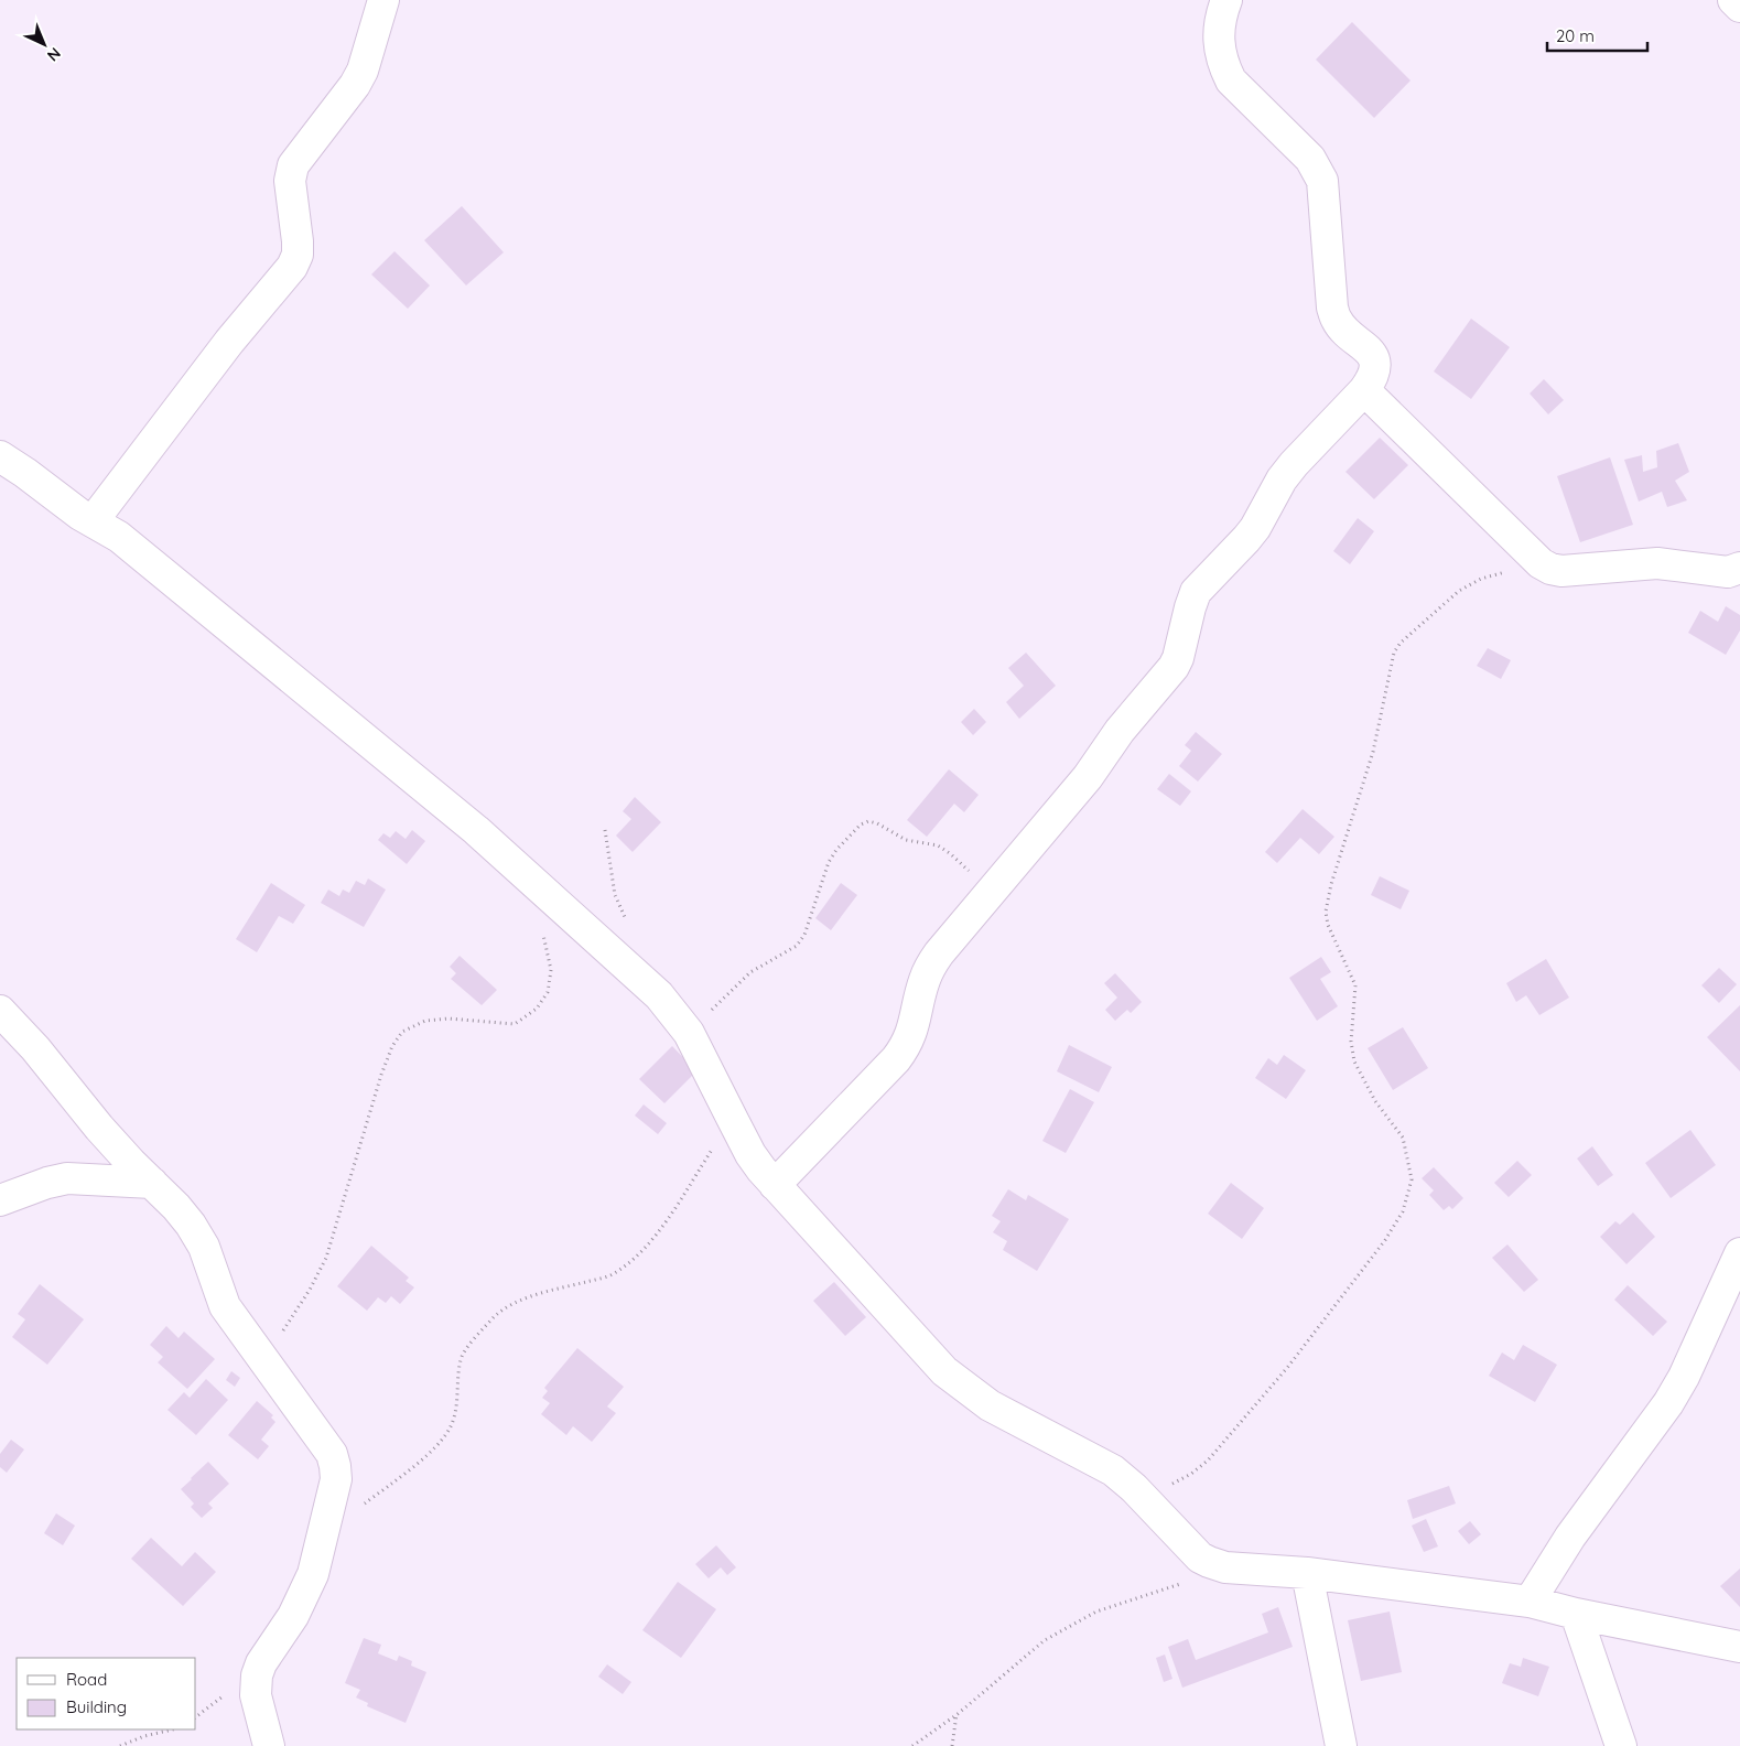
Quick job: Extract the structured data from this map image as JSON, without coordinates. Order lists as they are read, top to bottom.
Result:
{
  "legend": ["Road", "Building"],
  "scale_bar": "20 m",
  "north": "bottom right"
}
